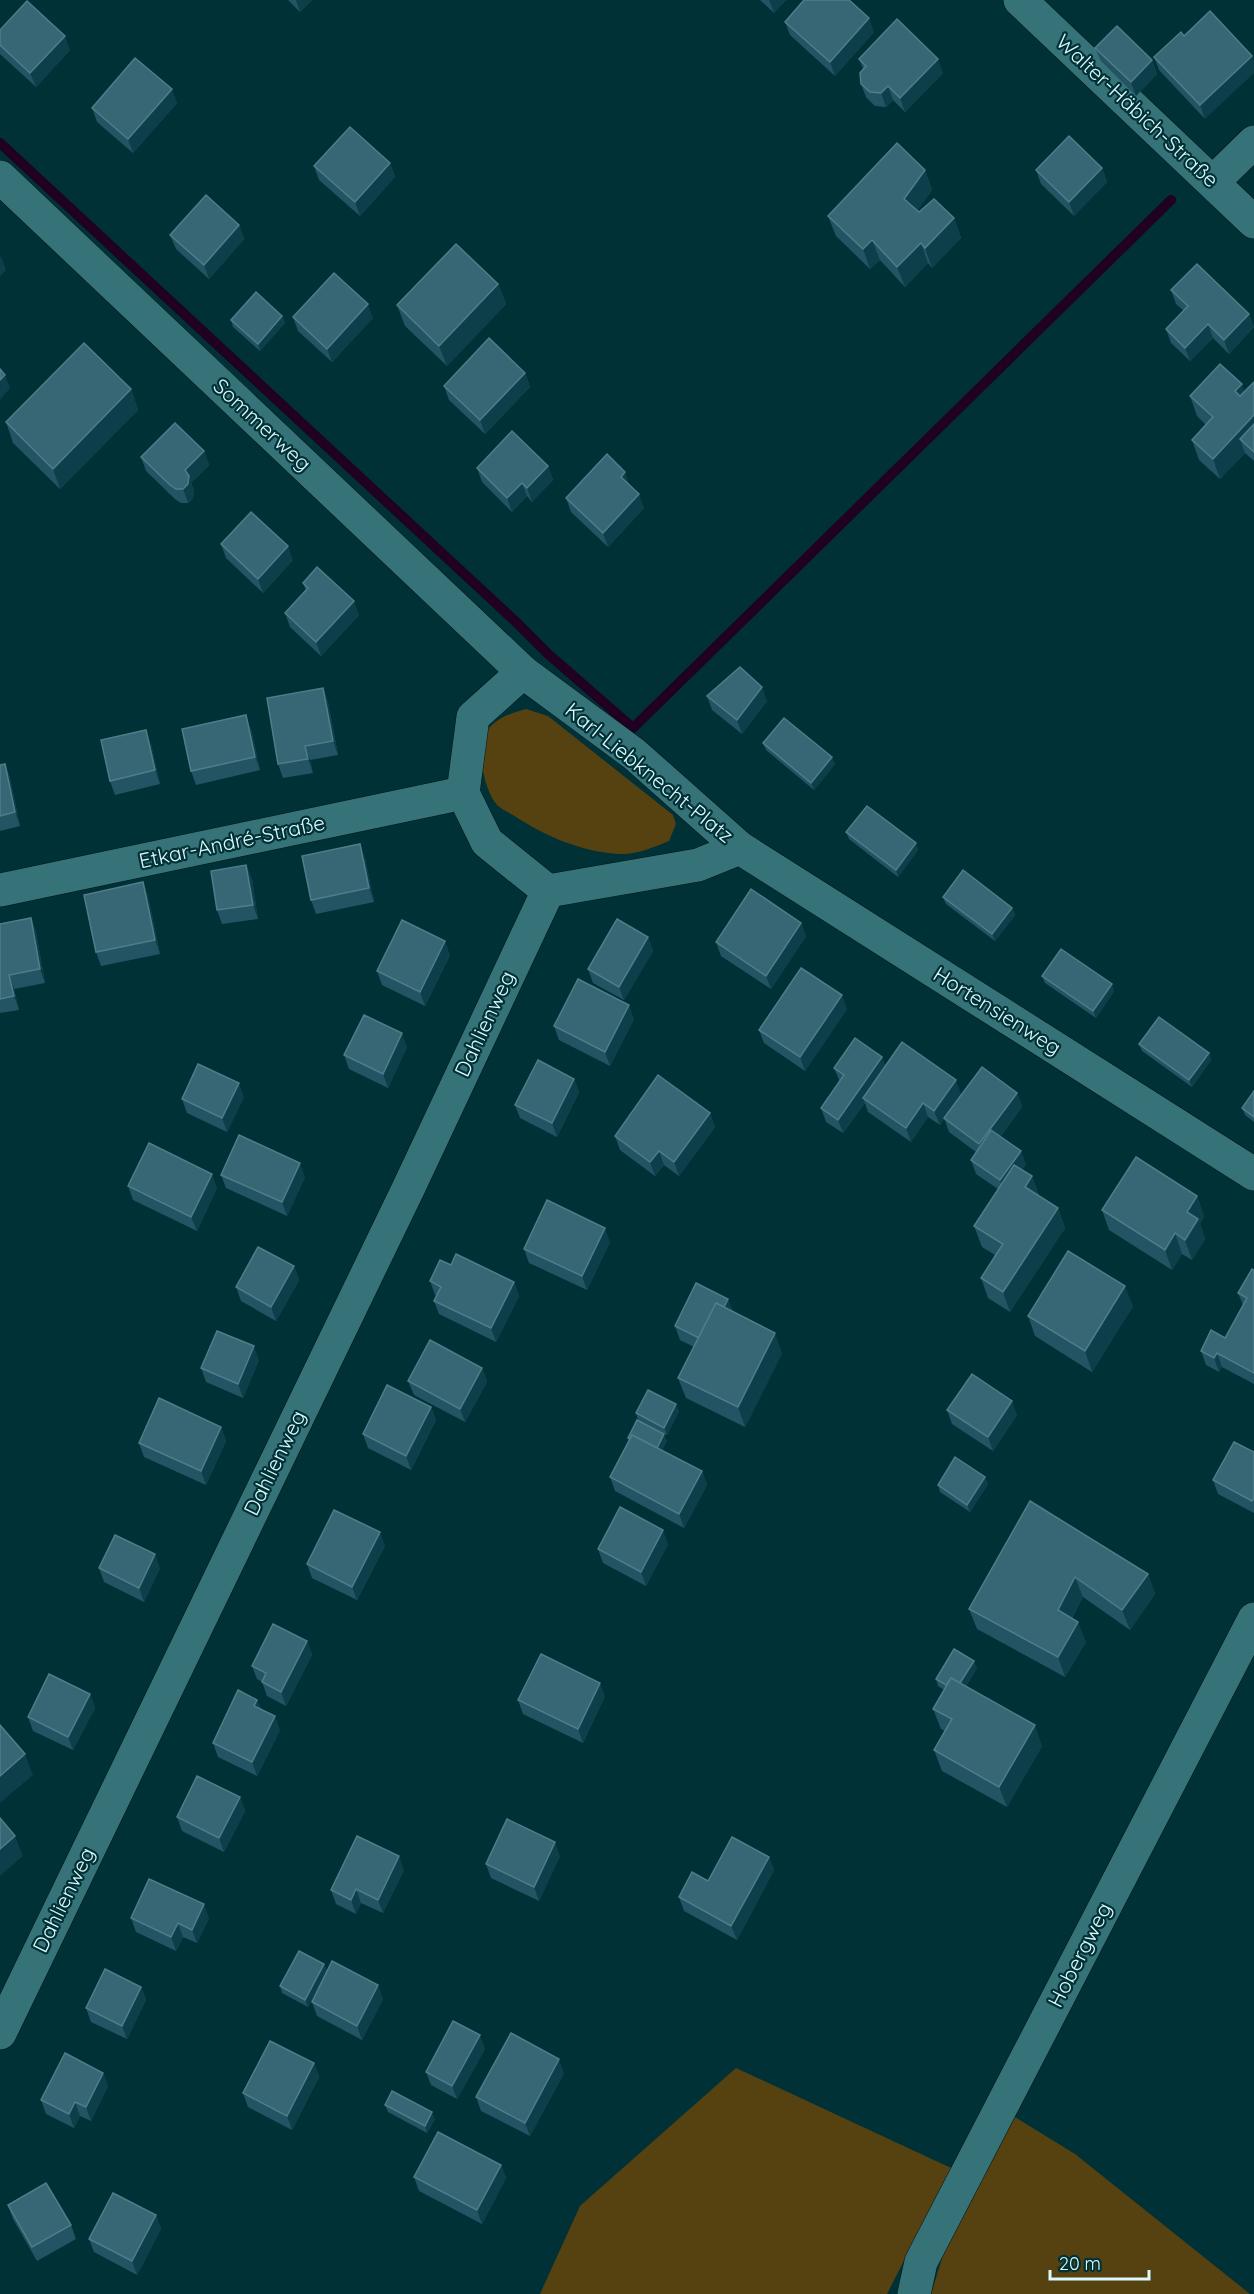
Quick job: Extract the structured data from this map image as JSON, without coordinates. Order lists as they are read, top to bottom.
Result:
{
  "streets": {
    "street": [
      "Walter-Häbich-Straße",
      "Sommerweg",
      "Karl-Liebknecht-Platz",
      "Etkar-André-Straße",
      "Hortensienweg",
      "Dahlienweg",
      "Hobergweg"
    ]
  },
  "crossings": [
    ["Sommerweg", "Karl-Liebknecht-Platz"],
    ["Karl-Liebknecht-Platz", "Hortensienweg"],
    ["Karl-Liebknecht-Platz", "Dahlienweg"]
  ],
  "scale_bar": "20 m"
}
